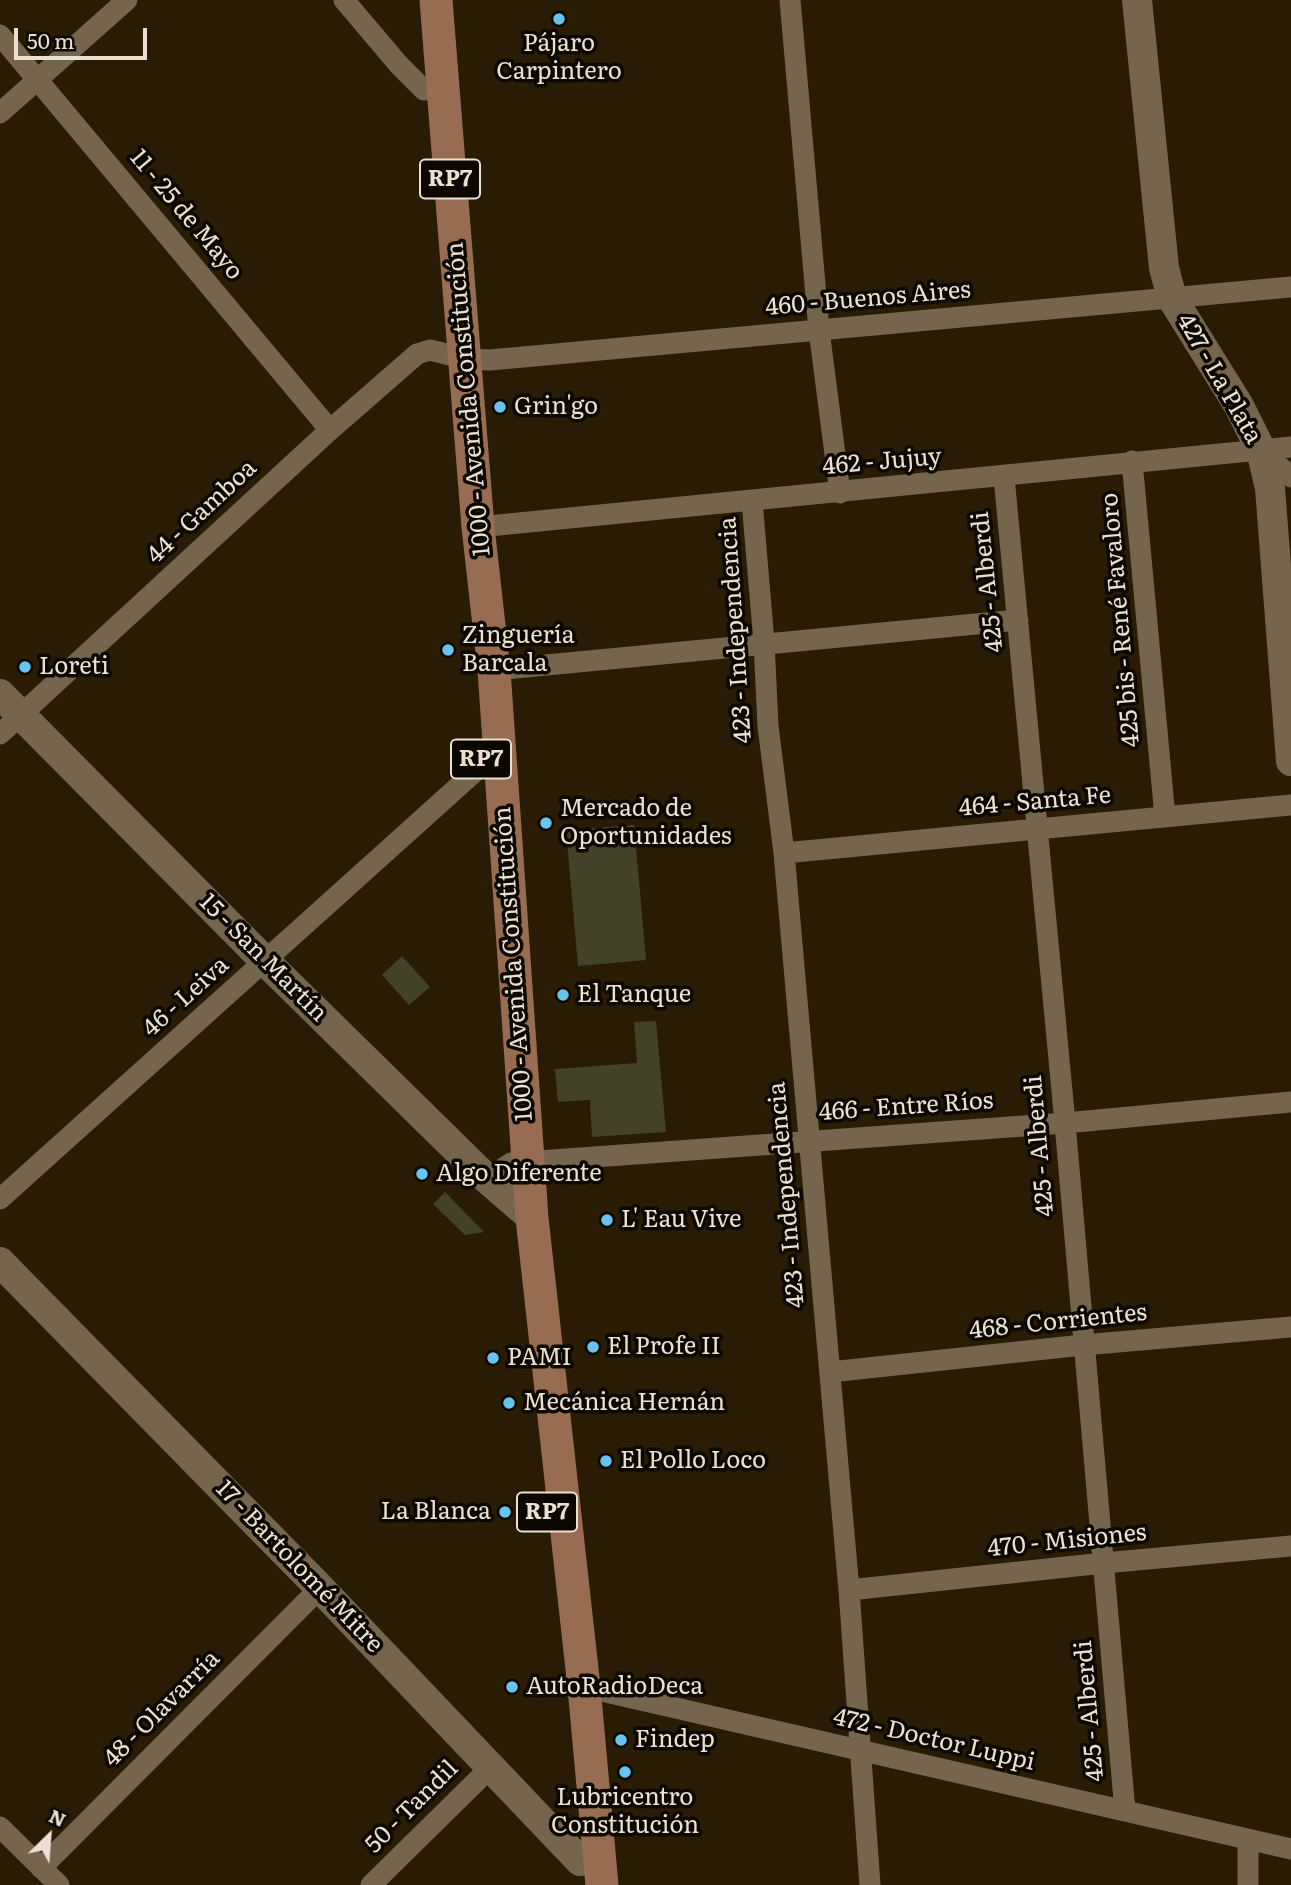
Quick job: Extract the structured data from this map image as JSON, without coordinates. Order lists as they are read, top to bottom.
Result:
{
  "streets": {
    "main road": ["RP7", "1000 - Avenida Constitución"],
    "street": [
      "11 - 25 de Mayo",
      "460 - Buenos Aires",
      "427 - La Plata",
      "462 - Jujuy",
      "44 - Gamboa",
      "425 - Alberdi",
      "425 bis - René Favaloro",
      "423 - Independencia",
      "464 - Santa Fe",
      "15 - San Martín",
      "46 - Leiva",
      "466 - Entre Ríos",
      "468 - Corrientes",
      "470 - Misiones",
      "17 - Bartolomé Mitre",
      "48 - Olavarría",
      "472 - Doctor Luppi",
      "50 - Tandil"
    ]
  },
  "crossings": [
    ["11 - 25 de Mayo", "44 - Gamboa"],
    ["460 - Buenos Aires", "427 - La Plata"],
    ["460 - Buenos Aires", "1000 - Avenida Constitución"],
    ["460 - Buenos Aires", "44 - Gamboa"],
    ["427 - La Plata", "462 - Jujuy"],
    ["1000 - Avenida Constitución", "462 - Jujuy"],
    ["1000 - Avenida Constitución", "44 - Gamboa"],
    ["1000 - Avenida Constitución", "15 - San Martín"],
    ["1000 - Avenida Constitución", "46 - Leiva"],
    ["1000 - Avenida Constitución", "466 - Entre Ríos"],
    ["1000 - Avenida Constitución", "17 - Bartolomé Mitre"],
    ["1000 - Avenida Constitución", "472 - Doctor Luppi"],
    ["462 - Jujuy", "425 - Alberdi"],
    ["462 - Jujuy", "425 bis - René Favaloro"],
    ["462 - Jujuy", "423 - Independencia"],
    ["44 - Gamboa", "15 - San Martín"],
    ["425 - Alberdi", "464 - Santa Fe"],
    ["425 - Alberdi", "466 - Entre Ríos"],
    ["425 - Alberdi", "468 - Corrientes"],
    ["425 - Alberdi", "470 - Misiones"],
    ["425 - Alberdi", "472 - Doctor Luppi"],
    ["425 bis - René Favaloro", "464 - Santa Fe"],
    ["423 - Independencia", "464 - Santa Fe"],
    ["423 - Independencia", "466 - Entre Ríos"],
    ["423 - Independencia", "468 - Corrientes"],
    ["423 - Independencia", "470 - Misiones"],
    ["423 - Independencia", "472 - Doctor Luppi"],
    ["15 - San Martín", "46 - Leiva"],
    ["15 - San Martín", "466 - Entre Ríos"],
    ["17 - Bartolomé Mitre", "48 - Olavarría"],
    ["17 - Bartolomé Mitre", "50 - Tandil"]
  ],
  "places": [
    "Pájaro Carpintero",
    "Grin'go",
    "Zinguería Barcala",
    "Loreti",
    "Mercado de Oportunidades",
    "El Tanque",
    "Algo Diferente",
    "L' Eau Vive",
    "El Profe II",
    "PAMI",
    "Mecánica Hernán",
    "El Pollo Loco",
    "La Blanca",
    "AutoRadioDeca",
    "Findep",
    "Lubricentro Constitución"
  ],
  "scale_bar": "50 m",
  "north": "top right"
}
